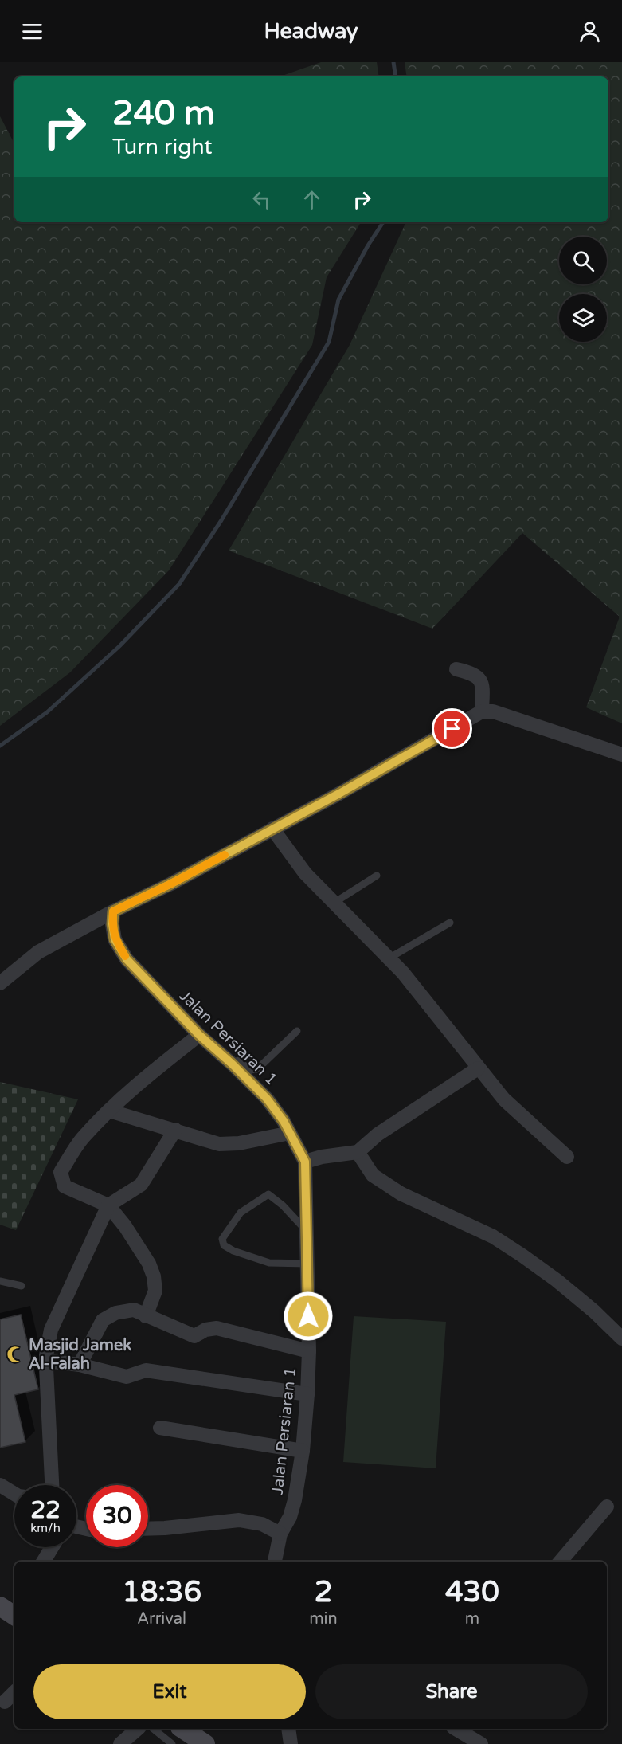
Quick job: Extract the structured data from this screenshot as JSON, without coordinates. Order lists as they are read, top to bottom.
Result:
{
  "streets": {
    "street": ["Jalan Persiaran 1"]
  },
  "places": {
    "mosque": ["Masjid Jamek Al-Falah"]
  },
  "page": {
    "header": "Headway",
    "turn": ["240 m", "Turn right"],
    "speed": "22 km/h",
    "limit": "30",
    "eta": [
      "18:36",
      "Arrival",
      "2",
      "min",
      "430",
      "m"
    ],
    "buttons": ["Exit", "Share"]
  }
}
